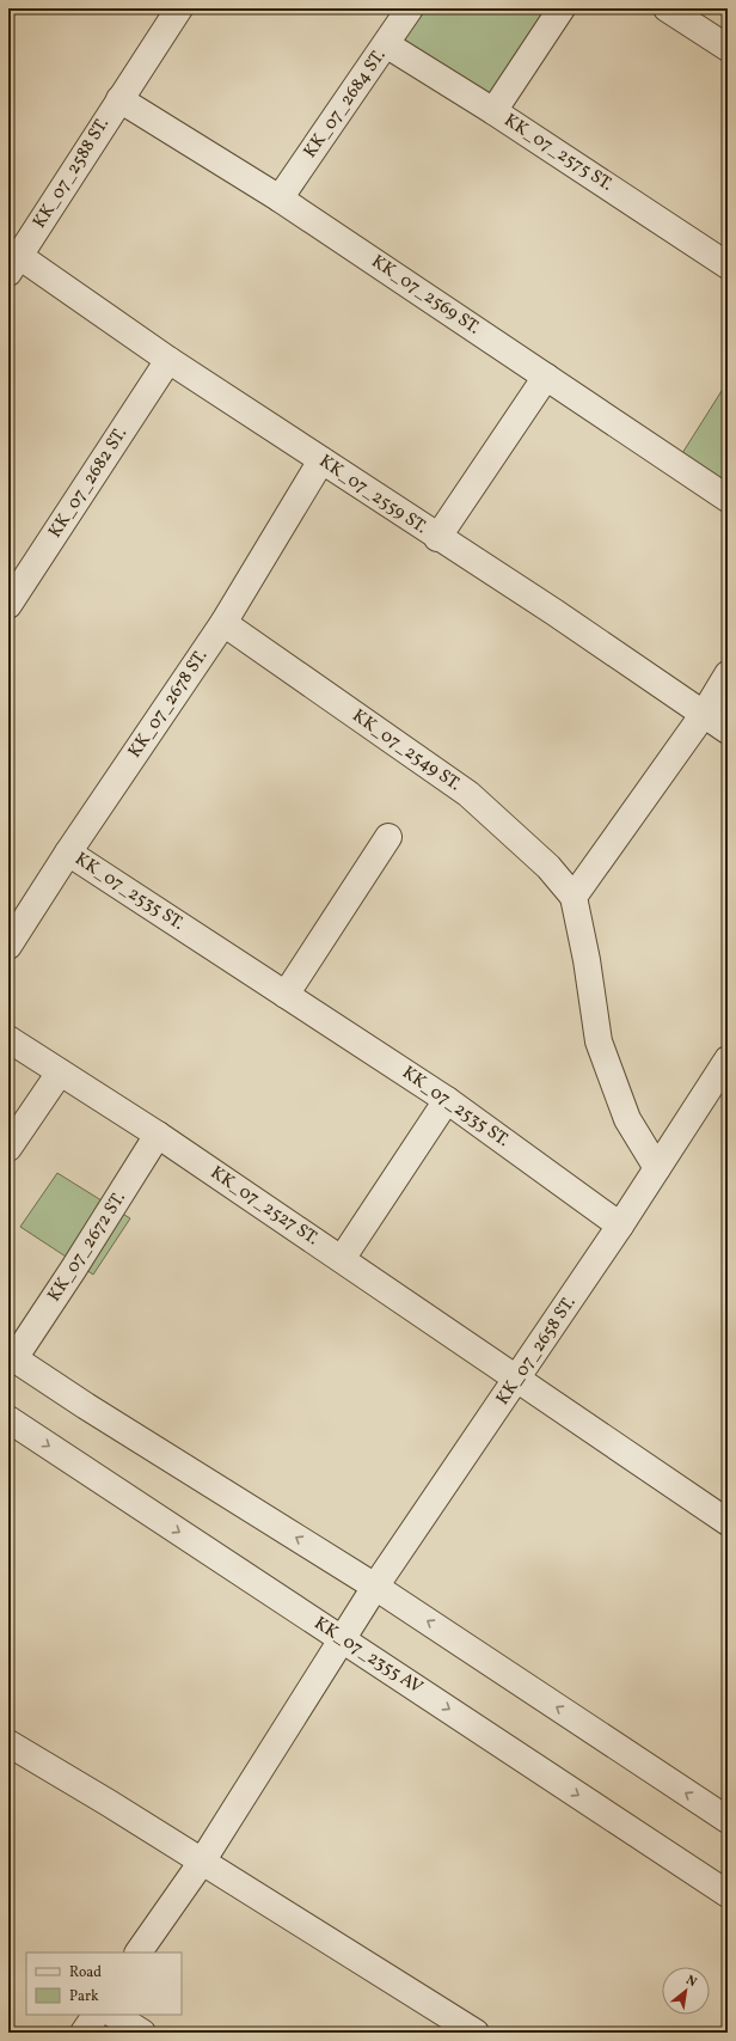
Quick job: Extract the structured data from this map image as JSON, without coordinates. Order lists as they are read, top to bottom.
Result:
{
  "streets": {
    "street": [
      "KK_07_2684 ST.",
      "KK_07_2575 ST.",
      "KK_07_2588 ST.",
      "KK_07_2569 ST.",
      "KK_07_2682 ST.",
      "KK_07_2559 ST.",
      "KK_07_2678 ST.",
      "KK_07_2549 ST.",
      "KK_07_2535 ST.",
      "KK_07_2527 ST.",
      "KK_07_2672 ST.",
      "KK_07_2658 ST.",
      "KK_07_2355 AV"
    ]
  },
  "crossings": [
    ["KK_07_2684 ST.", "KK_07_2575 ST."],
    ["KK_07_2684 ST.", "KK_07_2569 ST."],
    ["KK_07_2588 ST.", "KK_07_2569 ST."],
    ["KK_07_2588 ST.", "KK_07_2559 ST."],
    ["KK_07_2682 ST.", "KK_07_2559 ST."],
    ["KK_07_2559 ST.", "KK_07_2678 ST."],
    ["KK_07_2678 ST.", "KK_07_2549 ST."],
    ["KK_07_2678 ST.", "KK_07_2535 ST."],
    ["KK_07_2535 ST.", "KK_07_2658 ST."],
    ["KK_07_2527 ST.", "KK_07_2672 ST."],
    ["KK_07_2527 ST.", "KK_07_2658 ST."],
    ["KK_07_2658 ST.", "KK_07_2355 AV"]
  ],
  "legend": ["Road", "Park"],
  "north": "top right"
}
